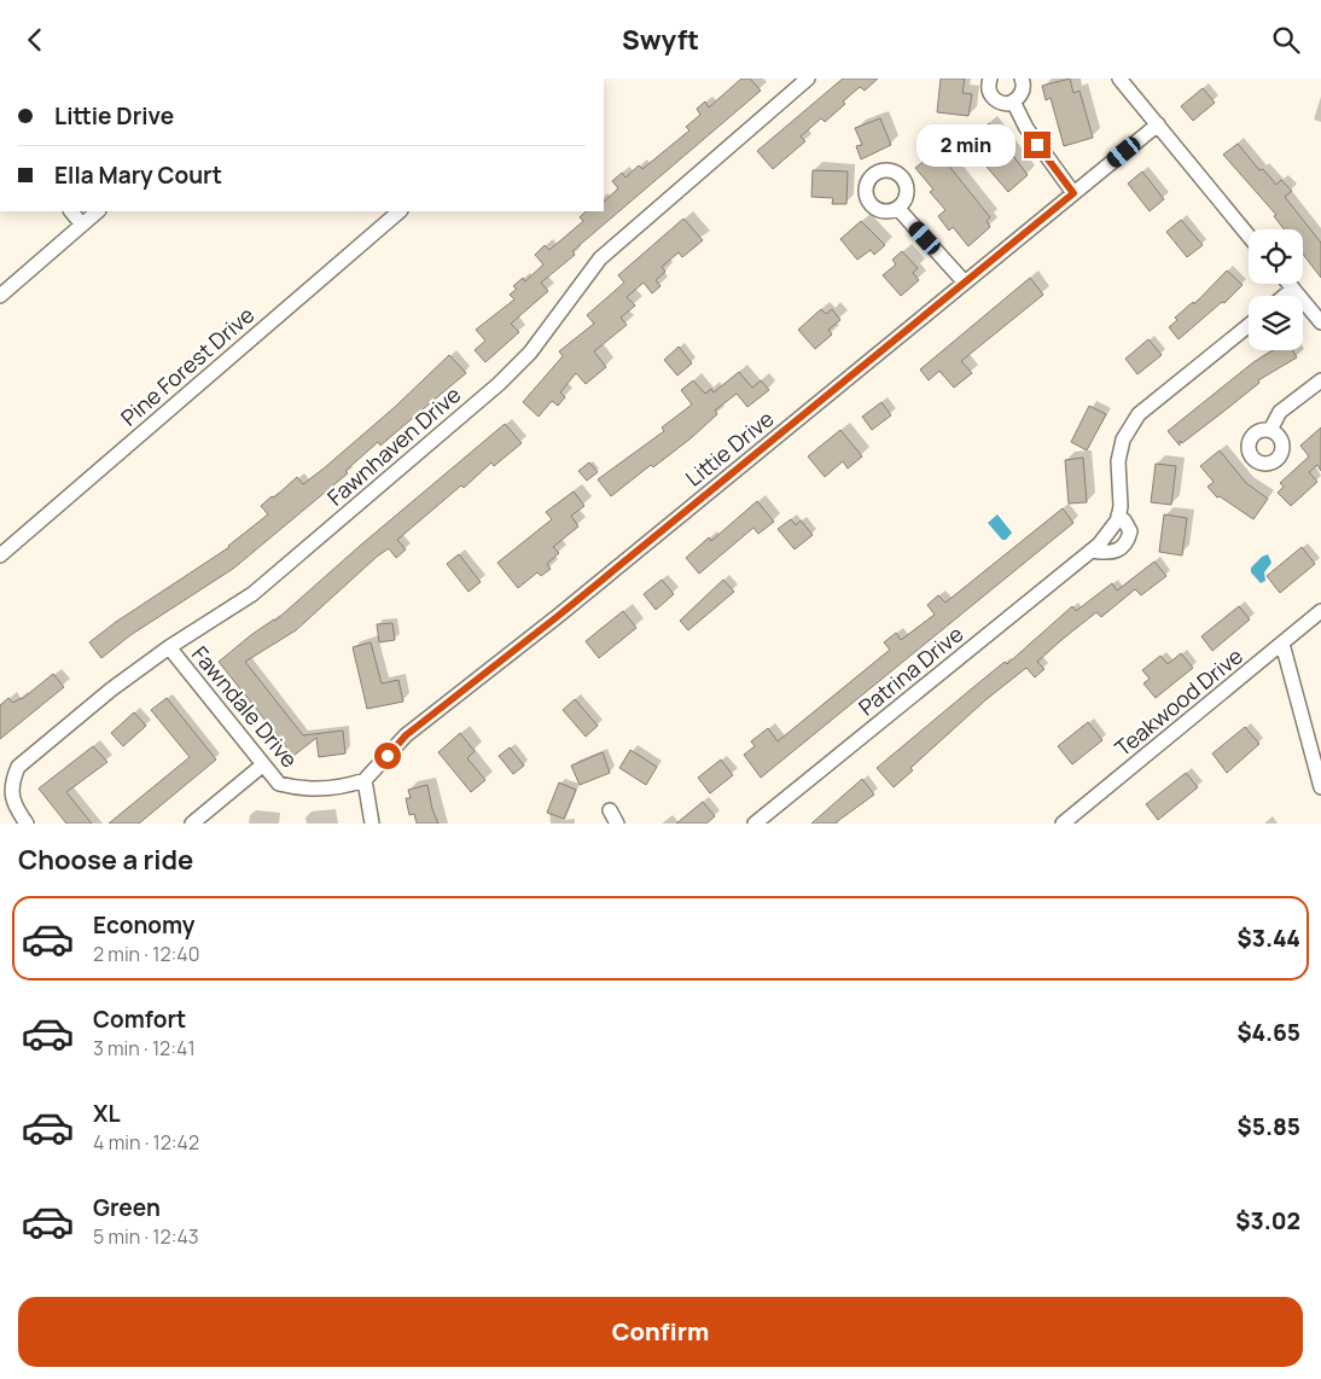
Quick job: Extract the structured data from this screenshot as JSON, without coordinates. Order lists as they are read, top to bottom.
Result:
{
  "streets": {
    "street": [
      "Pine Forest Drive",
      "Fawnhaven Drive",
      "Littie Drive",
      "Patrina Drive",
      "Teakwood Drive",
      "Fawndale Drive"
    ]
  },
  "crossings": [
    ["Fawnhaven Drive", "Fawndale Drive"],
    ["Littie Drive", "Fawndale Drive"]
  ],
  "page": {
    "header": "Swyft",
    "banner": ["Littie Drive", "Ella Mary Court"],
    "bubble": "2 min",
    "heading": "Choose a ride",
    "list": [
      {
        "name": "Economy",
        "note": "2 min · 12:40",
        "value": "$3.44"
      },
      {
        "name": "Comfort",
        "note": "3 min · 12:41",
        "value": "$4.65"
      },
      {
        "name": "XL",
        "note": "4 min · 12:42",
        "value": "$5.85"
      },
      {
        "name": "Green",
        "note": "5 min · 12:43",
        "value": "$3.02"
      }
    ],
    "buttons": "Confirm"
  }
}
